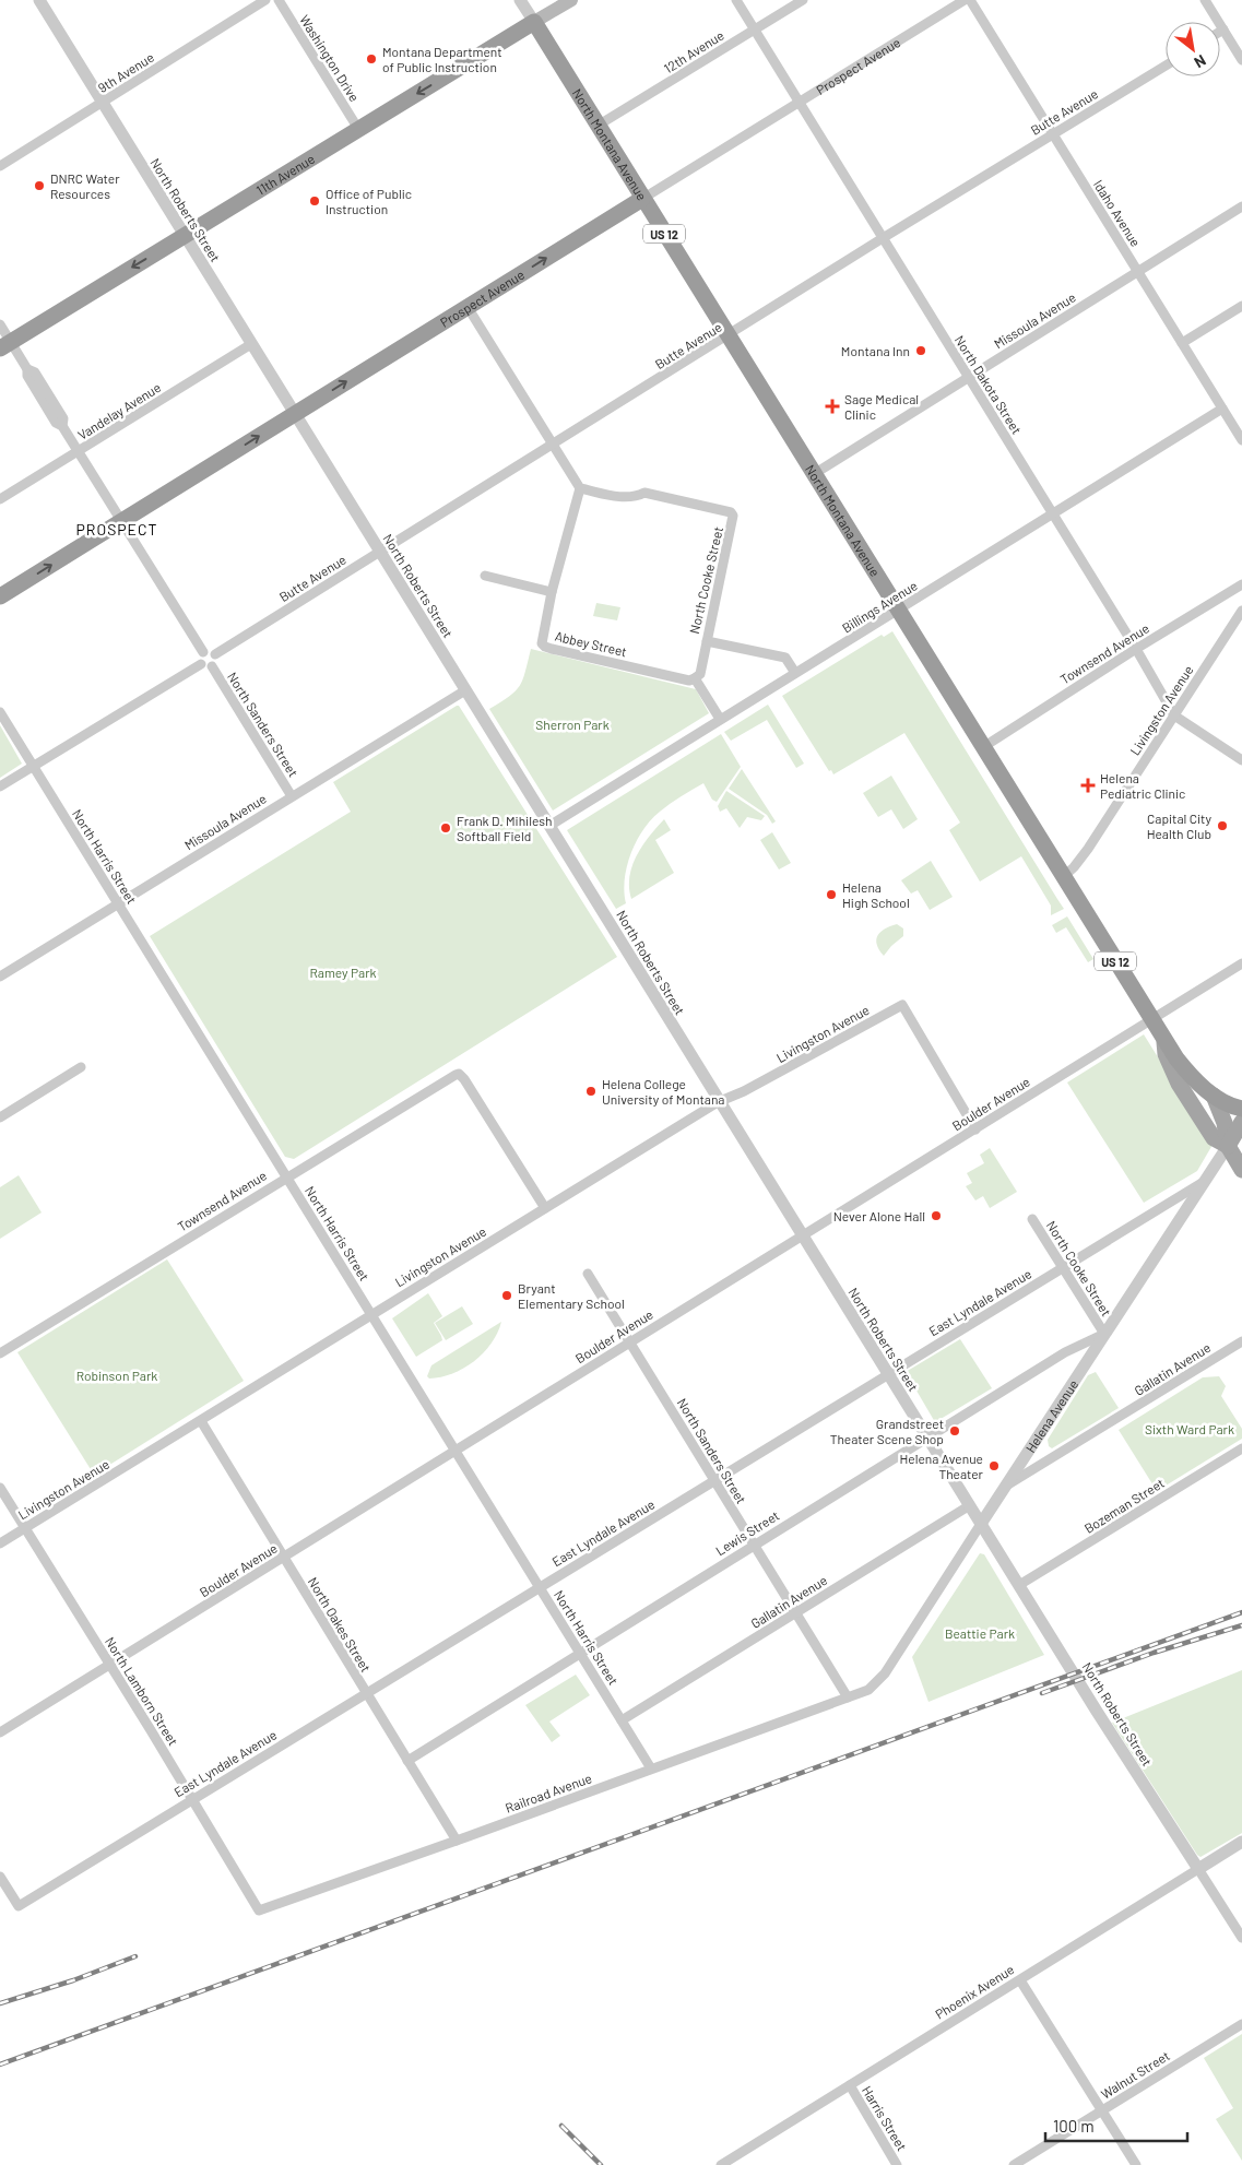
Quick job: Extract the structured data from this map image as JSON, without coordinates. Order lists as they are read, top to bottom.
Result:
{
  "streets": {
    "highway": [
      "Prospect Avenue",
      "North Montana Avenue",
      "11th Avenue",
      "US 12"
    ],
    "main road": ["Helena Avenue"],
    "street": [
      "12th Avenue",
      "Washington Drive",
      "9th Avenue",
      "Butte Avenue",
      "North Roberts Street",
      "Idaho Avenue",
      "Missoula Avenue",
      "North Dakota Street",
      "Vandelay Avenue",
      "North Cooke Street",
      "Billings Avenue",
      "Abbey Street",
      "Townsend Avenue",
      "Livingston Avenue",
      "North Sanders Street",
      "North Harris Street",
      "Boulder Avenue",
      "East Lyndale Avenue",
      "Gallatin Avenue",
      "Bozeman Street",
      "Lewis Street",
      "North Oakes Street",
      "North Lamborn Street",
      "Railroad Avenue",
      "Phoenix Avenue",
      "Walnut Street",
      "Harris Street"
    ]
  },
  "crossings": [
    ["12th Avenue", "North Montana Avenue"],
    ["12th Avenue", "North Dakota Street"],
    ["Washington Drive", "11th Avenue"],
    ["Prospect Avenue", "North Montana Avenue"],
    ["Prospect Avenue", "North Roberts Street"],
    ["Prospect Avenue", "North Dakota Street"],
    ["9th Avenue", "North Roberts Street"],
    ["Butte Avenue", "North Montana Avenue"],
    ["Butte Avenue", "North Roberts Street"],
    ["Butte Avenue", "Idaho Avenue"],
    ["Butte Avenue", "North Dakota Street"],
    ["Butte Avenue", "North Sanders Street"],
    ["North Montana Avenue", "11th Avenue"],
    ["North Montana Avenue", "Missoula Avenue"],
    ["North Montana Avenue", "Billings Avenue"],
    ["North Montana Avenue", "Townsend Avenue"],
    ["North Montana Avenue", "Livingston Avenue"],
    ["North Montana Avenue", "Boulder Avenue"],
    ["North Montana Avenue", "Helena Avenue"],
    ["11th Avenue", "North Roberts Street"],
    ["North Roberts Street", "Missoula Avenue"],
    ["North Roberts Street", "Vandelay Avenue"],
    ["North Roberts Street", "Billings Avenue"],
    ["North Roberts Street", "Livingston Avenue"],
    ["North Roberts Street", "Boulder Avenue"],
    ["North Roberts Street", "East Lyndale Avenue"],
    ["North Roberts Street", "Gallatin Avenue"],
    ["North Roberts Street", "Helena Avenue"],
    ["North Roberts Street", "Bozeman Street"],
    ["North Roberts Street", "Lewis Street"],
    ["North Roberts Street", "Phoenix Avenue"],
    ["Idaho Avenue", "Missoula Avenue"],
    ["Idaho Avenue", "Billings Avenue"],
    ["Missoula Avenue", "North Dakota Street"],
    ["Missoula Avenue", "North Sanders Street"],
    ["Missoula Avenue", "North Harris Street"],
    ["North Dakota Street", "Billings Avenue"],
    ["North Dakota Street", "Townsend Avenue"],
    ["North Dakota Street", "Livingston Avenue"],
    ["North Cooke Street", "Abbey Street"],
    ["North Cooke Street", "East Lyndale Avenue"],
    ["North Cooke Street", "Helena Avenue"],
    ["North Cooke Street", "Lewis Street"],
    ["Townsend Avenue", "Livingston Avenue"],
    ["Townsend Avenue", "North Harris Street"],
    ["Livingston Avenue", "North Harris Street"],
    ["Livingston Avenue", "Boulder Avenue"],
    ["Livingston Avenue", "North Oakes Street"],
    ["Livingston Avenue", "North Lamborn Street"],
    ["North Sanders Street", "Boulder Avenue"],
    ["North Sanders Street", "East Lyndale Avenue"],
    ["North Sanders Street", "Gallatin Avenue"],
    ["North Sanders Street", "Helena Avenue"],
    ["North Sanders Street", "Lewis Street"],
    ["North Sanders Street", "Railroad Avenue"],
    ["North Harris Street", "Boulder Avenue"],
    ["North Harris Street", "East Lyndale Avenue"],
    ["North Harris Street", "Gallatin Avenue"],
    ["North Harris Street", "Lewis Street"],
    ["North Harris Street", "Railroad Avenue"],
    ["Boulder Avenue", "North Oakes Street"],
    ["Boulder Avenue", "North Lamborn Street"],
    ["East Lyndale Avenue", "Helena Avenue"],
    ["East Lyndale Avenue", "North Oakes Street"],
    ["East Lyndale Avenue", "North Lamborn Street"],
    ["Gallatin Avenue", "Helena Avenue"],
    ["Helena Avenue", "Lewis Street"],
    ["Helena Avenue", "Railroad Avenue"],
    ["Lewis Street", "North Oakes Street"],
    ["North Oakes Street", "Railroad Avenue"],
    ["North Lamborn Street", "Railroad Avenue"],
    ["Phoenix Avenue", "Harris Street"]
  ],
  "one_way": ["Prospect Avenue", "11th Avenue"],
  "districts": ["PROSPECT"],
  "parks": [
    "Sherron Park",
    "Ramey Park",
    "Robinson Park",
    "Sixth Ward Park",
    "Beattie Park"
  ],
  "places": {
    "other": [
      "Montana Department of Public Instruction",
      "DNRC Water Resources",
      "Office of Public Instruction",
      "Montana Inn",
      "Capital City Health Club",
      "Frank D. Mihilesh Softball Field",
      "Helena High School",
      "Helena College University of Montana",
      "Never Alone Hall",
      "Bryant Elementary School",
      "Grandstreet Theater Scene Shop",
      "Helena Avenue Theater"
    ],
    "health": ["Sage Medical Clinic", "Helena Pediatric Clinic"]
  },
  "scale_bar": "100 m",
  "north": "bottom right"
}
